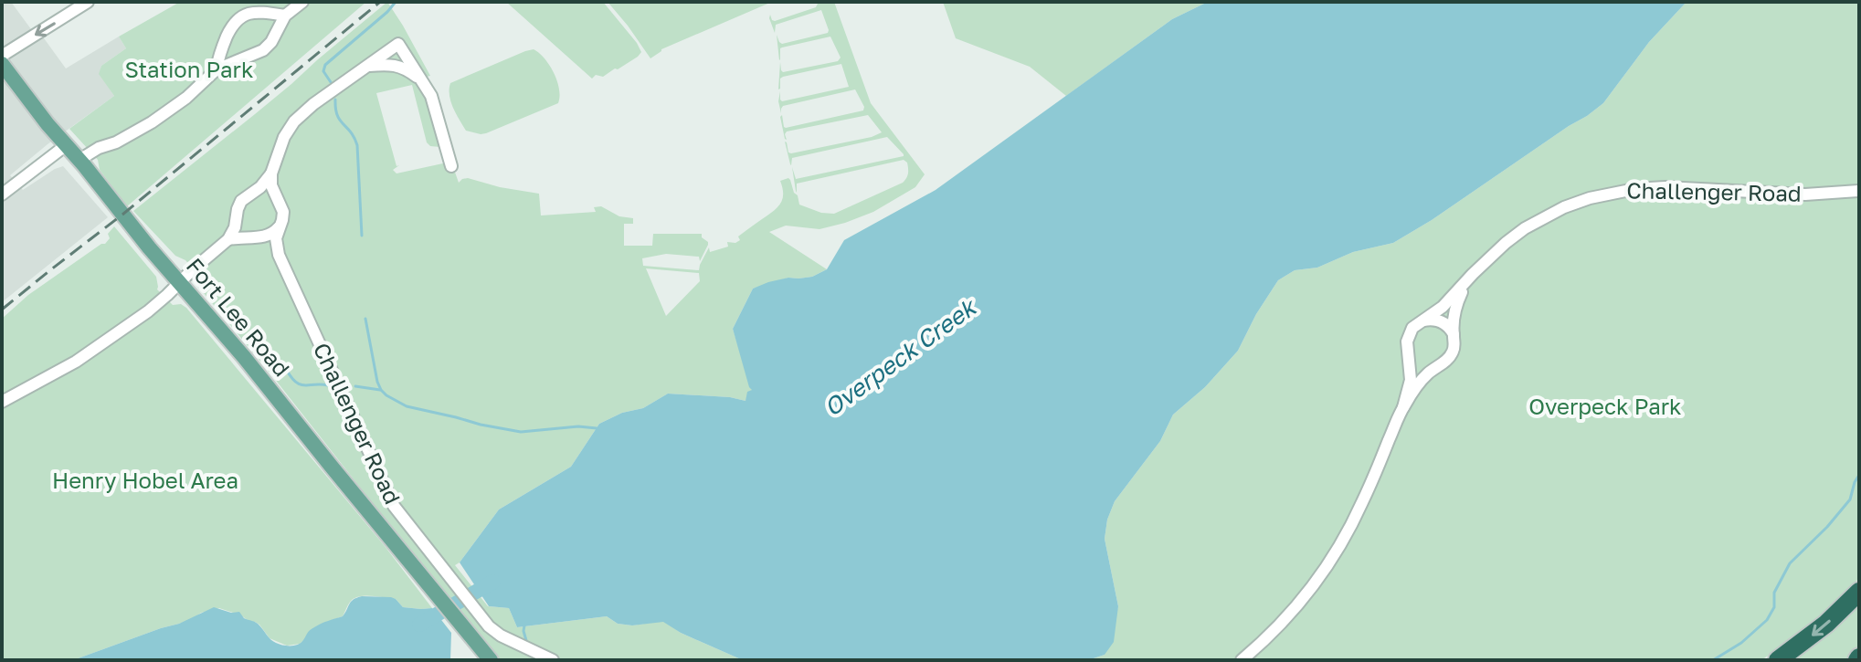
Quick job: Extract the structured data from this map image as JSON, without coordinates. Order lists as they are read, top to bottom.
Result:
{
  "streets": {
    "main road": ["Fort Lee Road"],
    "street": ["Challenger Road"]
  },
  "water": ["Overpeck Creek"],
  "parks": ["Station Park", "Overpeck Park", "Henry Hobel Area"]
}
